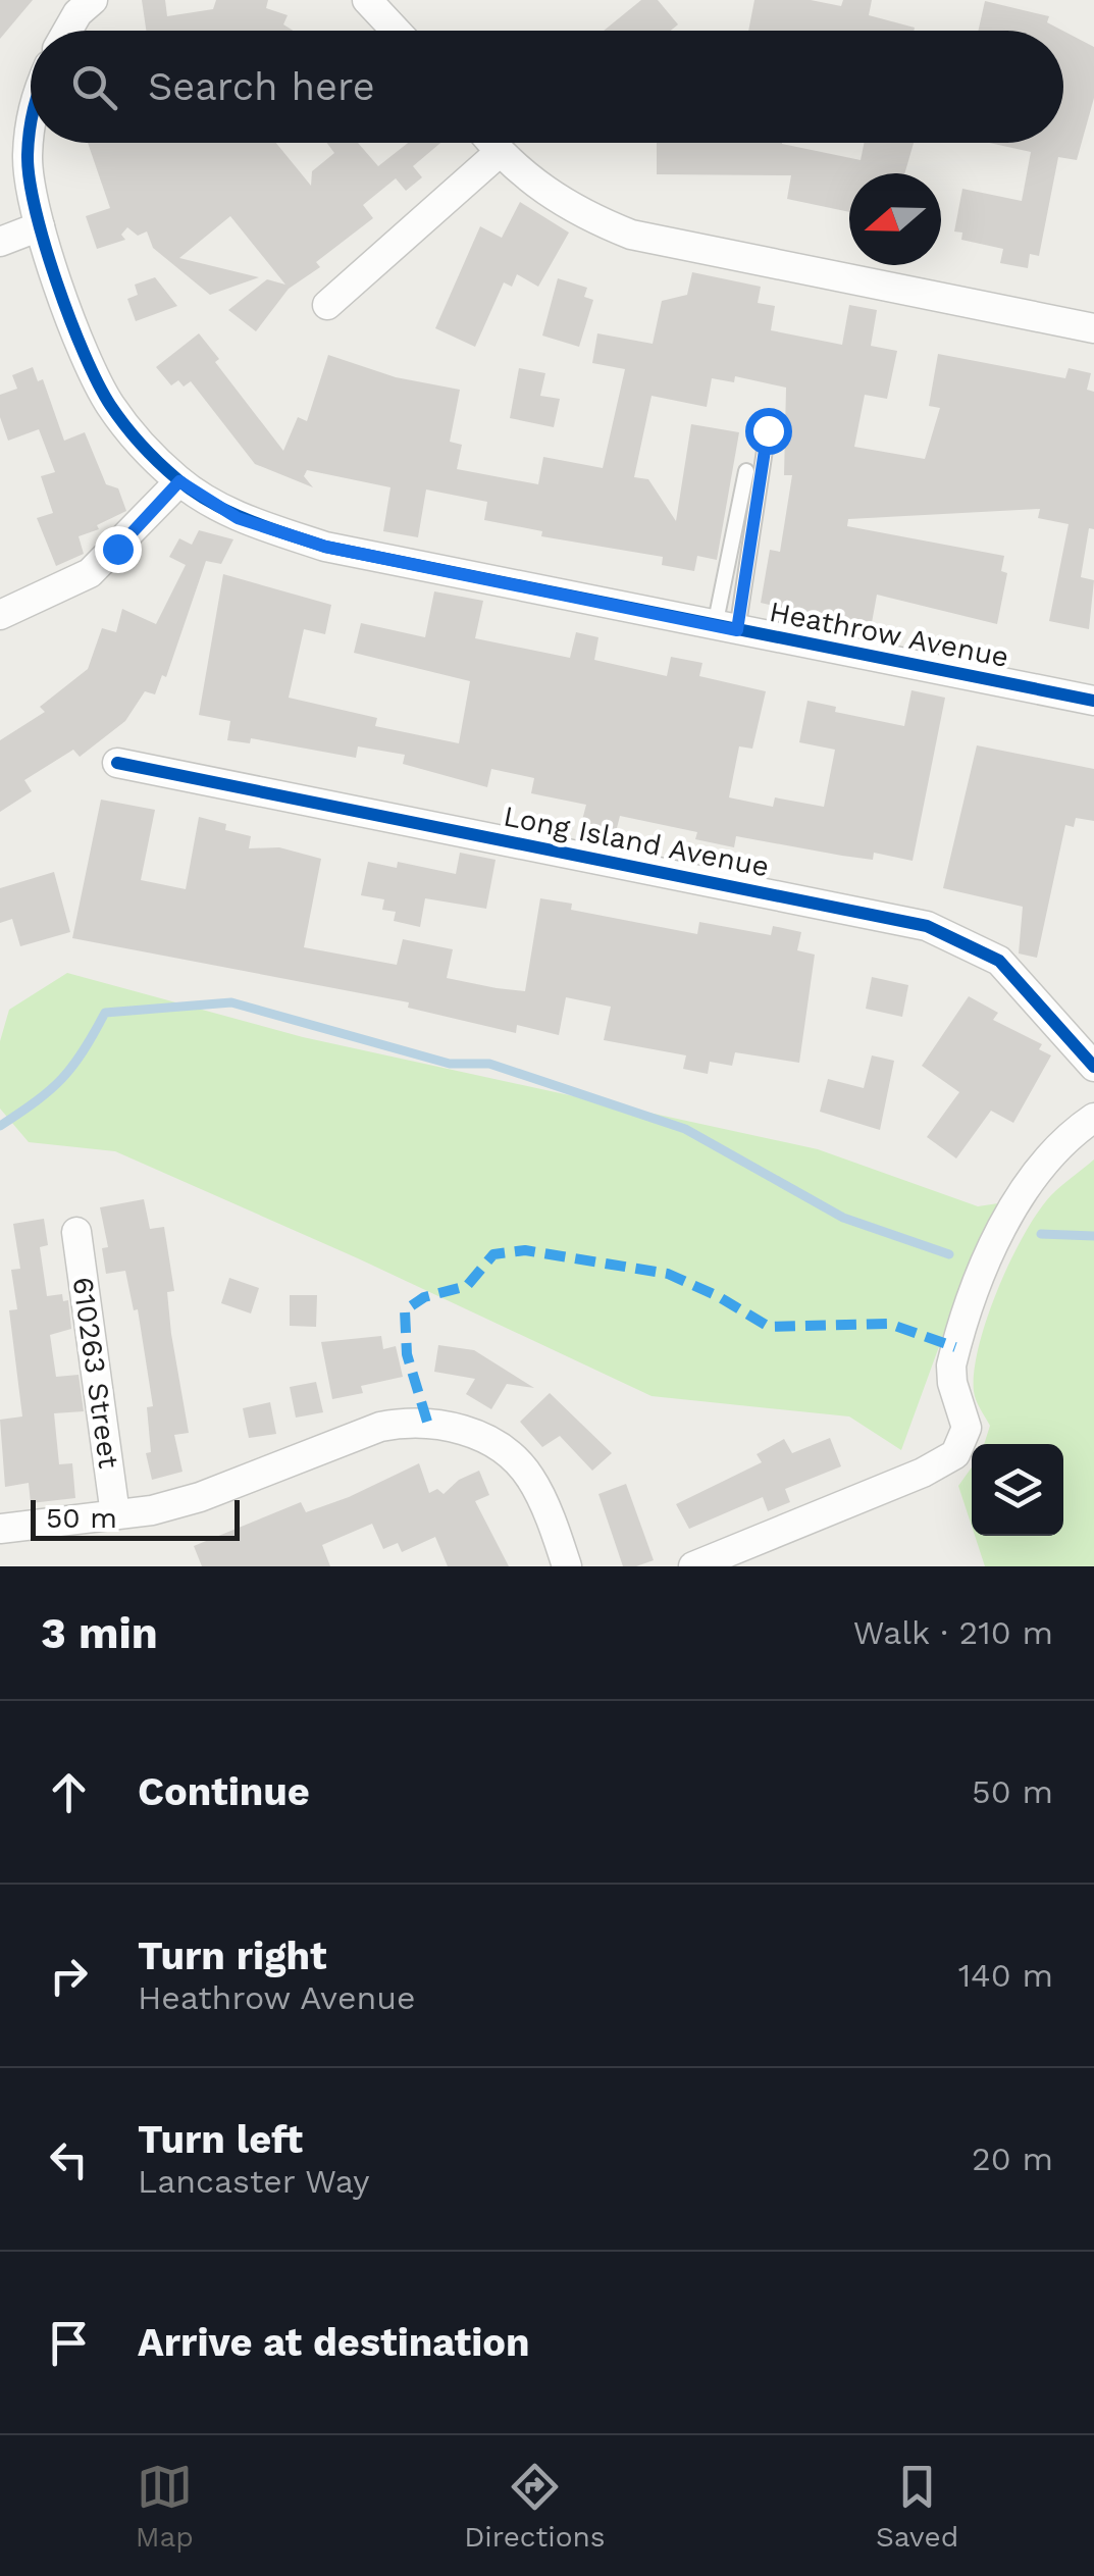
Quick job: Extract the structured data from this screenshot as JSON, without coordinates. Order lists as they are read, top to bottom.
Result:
{
  "streets": {
    "street": ["Heathrow Avenue", "Long Island Avenue", "610263 Street"]
  },
  "scale_bar": "50 m",
  "north": "left",
  "page": {
    "search": "Search here",
    "scale": "50 m",
    "heading": ["3 min", "Walk · 210 m"],
    "list": [
      ["Continue", "50 m"],
      ["Turn right", "Heathrow Avenue", "140 m"],
      ["Turn left", "Lancaster Way", "20 m"],
      "Arrive at destination"
    ],
    "nav": ["Map", "Directions", "Saved"]
  }
}
